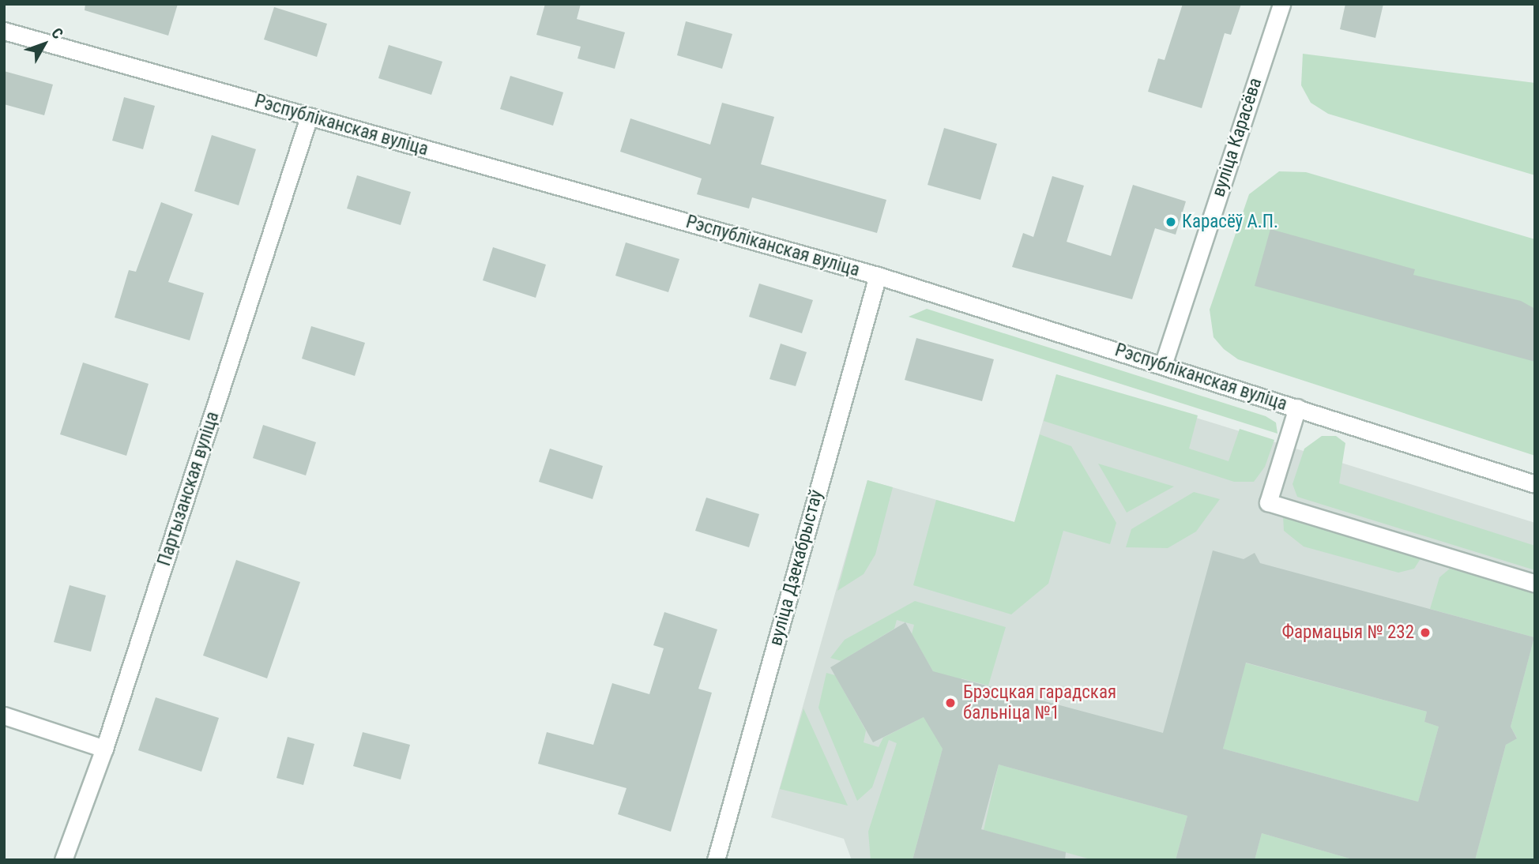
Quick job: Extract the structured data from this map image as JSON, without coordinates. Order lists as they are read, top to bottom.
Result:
{
  "streets": {
    "street": [
      "Рэспубліканская вуліца",
      "вуліца Карасёва",
      "Партызанская вуліца",
      "вуліца Дзекабрыстаў"
    ]
  },
  "crossings": [
    ["Рэспубліканская вуліца", "вуліца Карасёва"],
    ["Рэспубліканская вуліца", "Партызанская вуліца"],
    ["Рэспубліканская вуліца", "вуліца Дзекабрыстаў"]
  ],
  "places": ["Карасёў А.П.", "Фармацыя № 232", "Брэсцкая гарадская бальніца №1"],
  "north": "top right"
}
